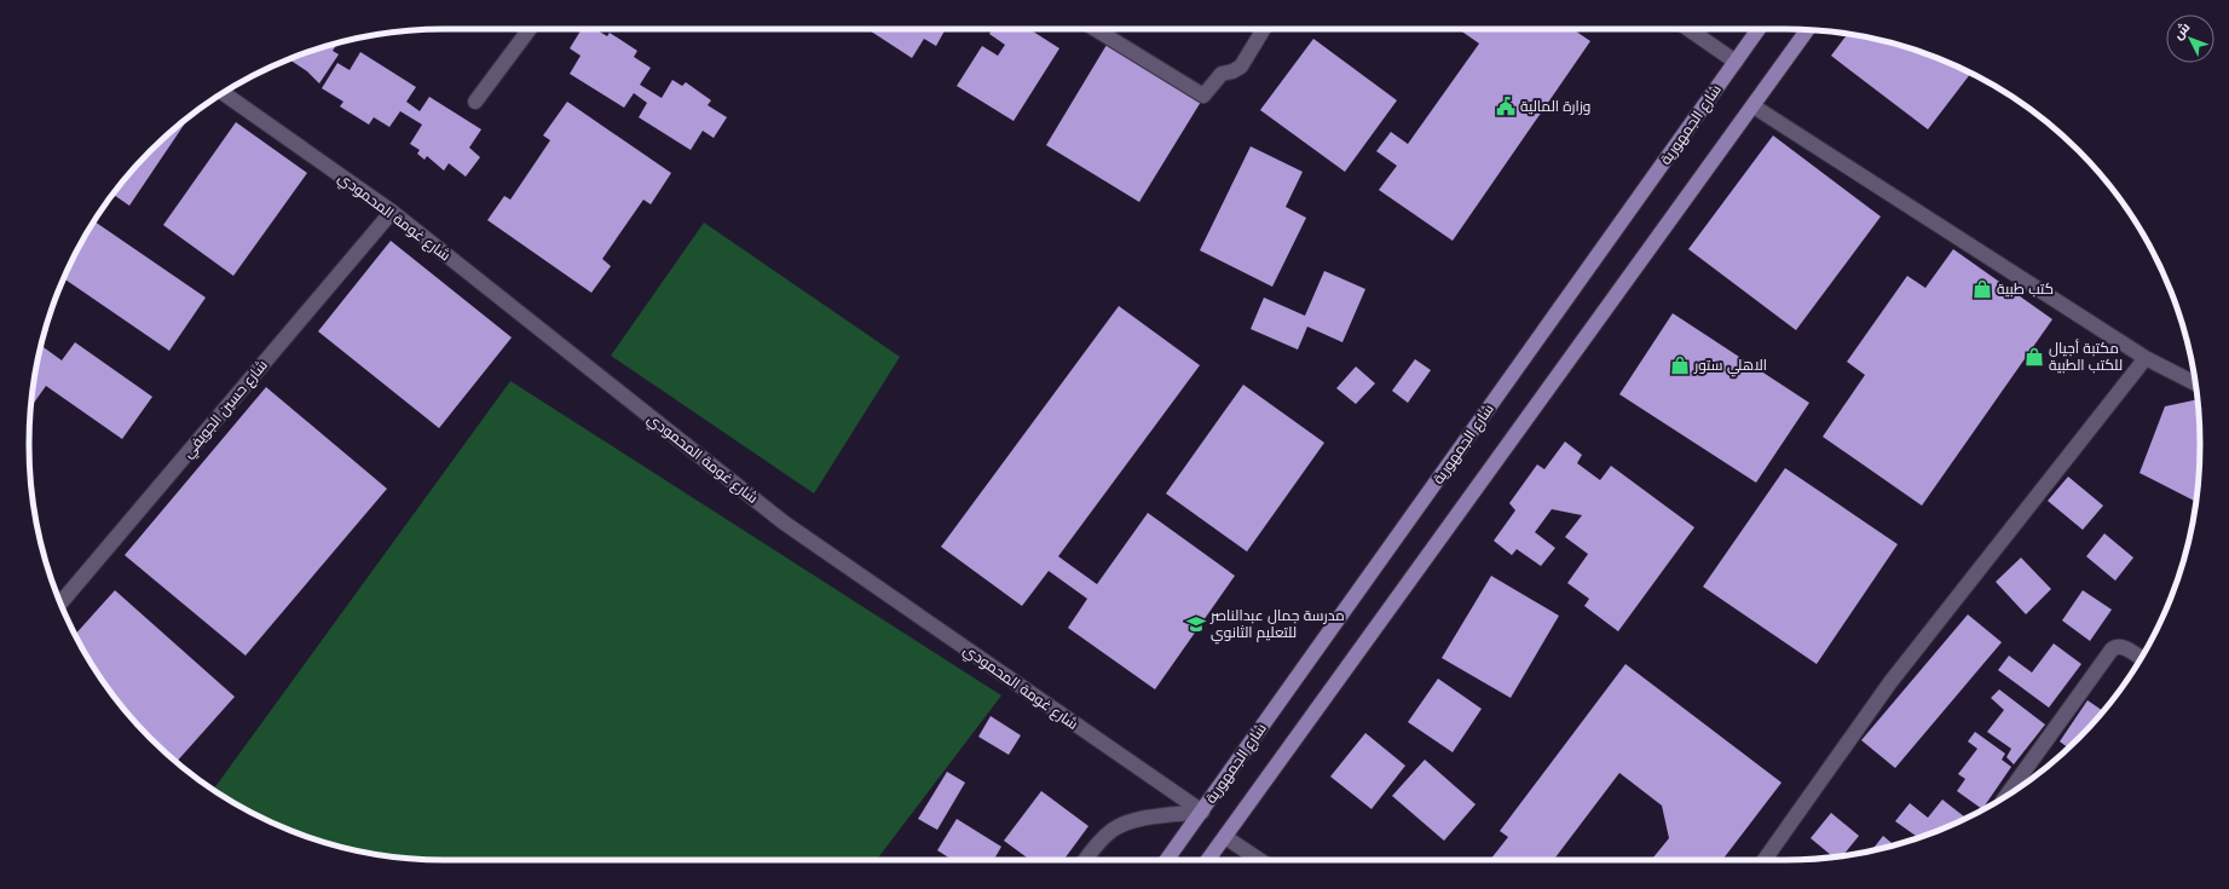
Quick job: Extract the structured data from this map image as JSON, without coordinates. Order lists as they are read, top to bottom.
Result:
{
  "streets": {
    "main road": ["شارع الجمهورية"],
    "street": ["شارع غومة المحمودي", "شارع حسين الجويفي"]
  },
  "crossings": [
    ["شارع الجمهورية", "شارع غومة المحمودي"],
    ["شارع غومة المحمودي", "شارع حسين الجويفي"]
  ],
  "places": {
    "public building": ["وزارة المالية"],
    "shop": ["كتب طبية", "مكتبة أجيال للكتب الطبية", "الاهلي ستور"],
    "school or university": ["مدرسة جمال عبدالناصر للتعليم الثانوي"]
  },
  "north": "top left"
}
